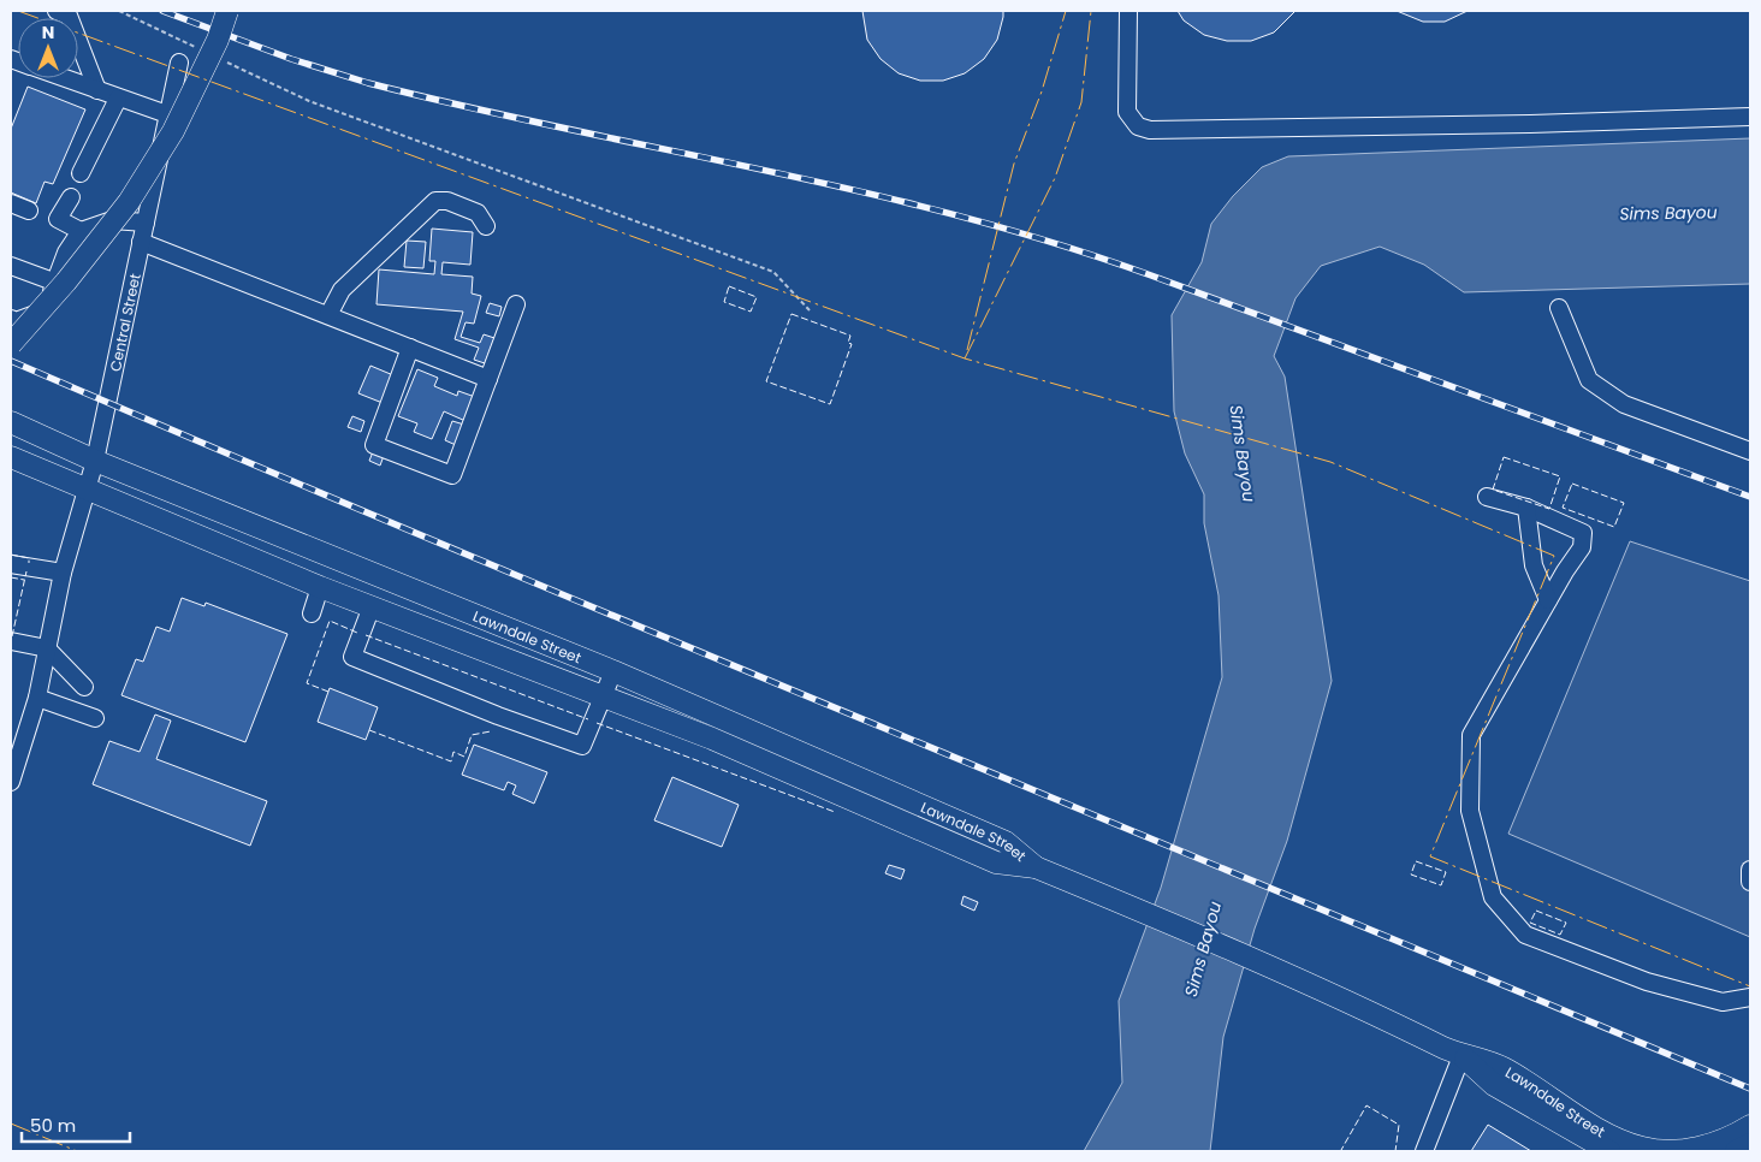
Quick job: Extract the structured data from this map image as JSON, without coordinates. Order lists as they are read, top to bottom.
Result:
{
  "streets": {
    "main road": ["Lawndale Street"],
    "street": ["Central Street"]
  },
  "crossings": [
    ["Central Street", "Lawndale Street"]
  ],
  "water": ["Sims Bayou"],
  "scale_bar": "50 m",
  "north": "top"
}
